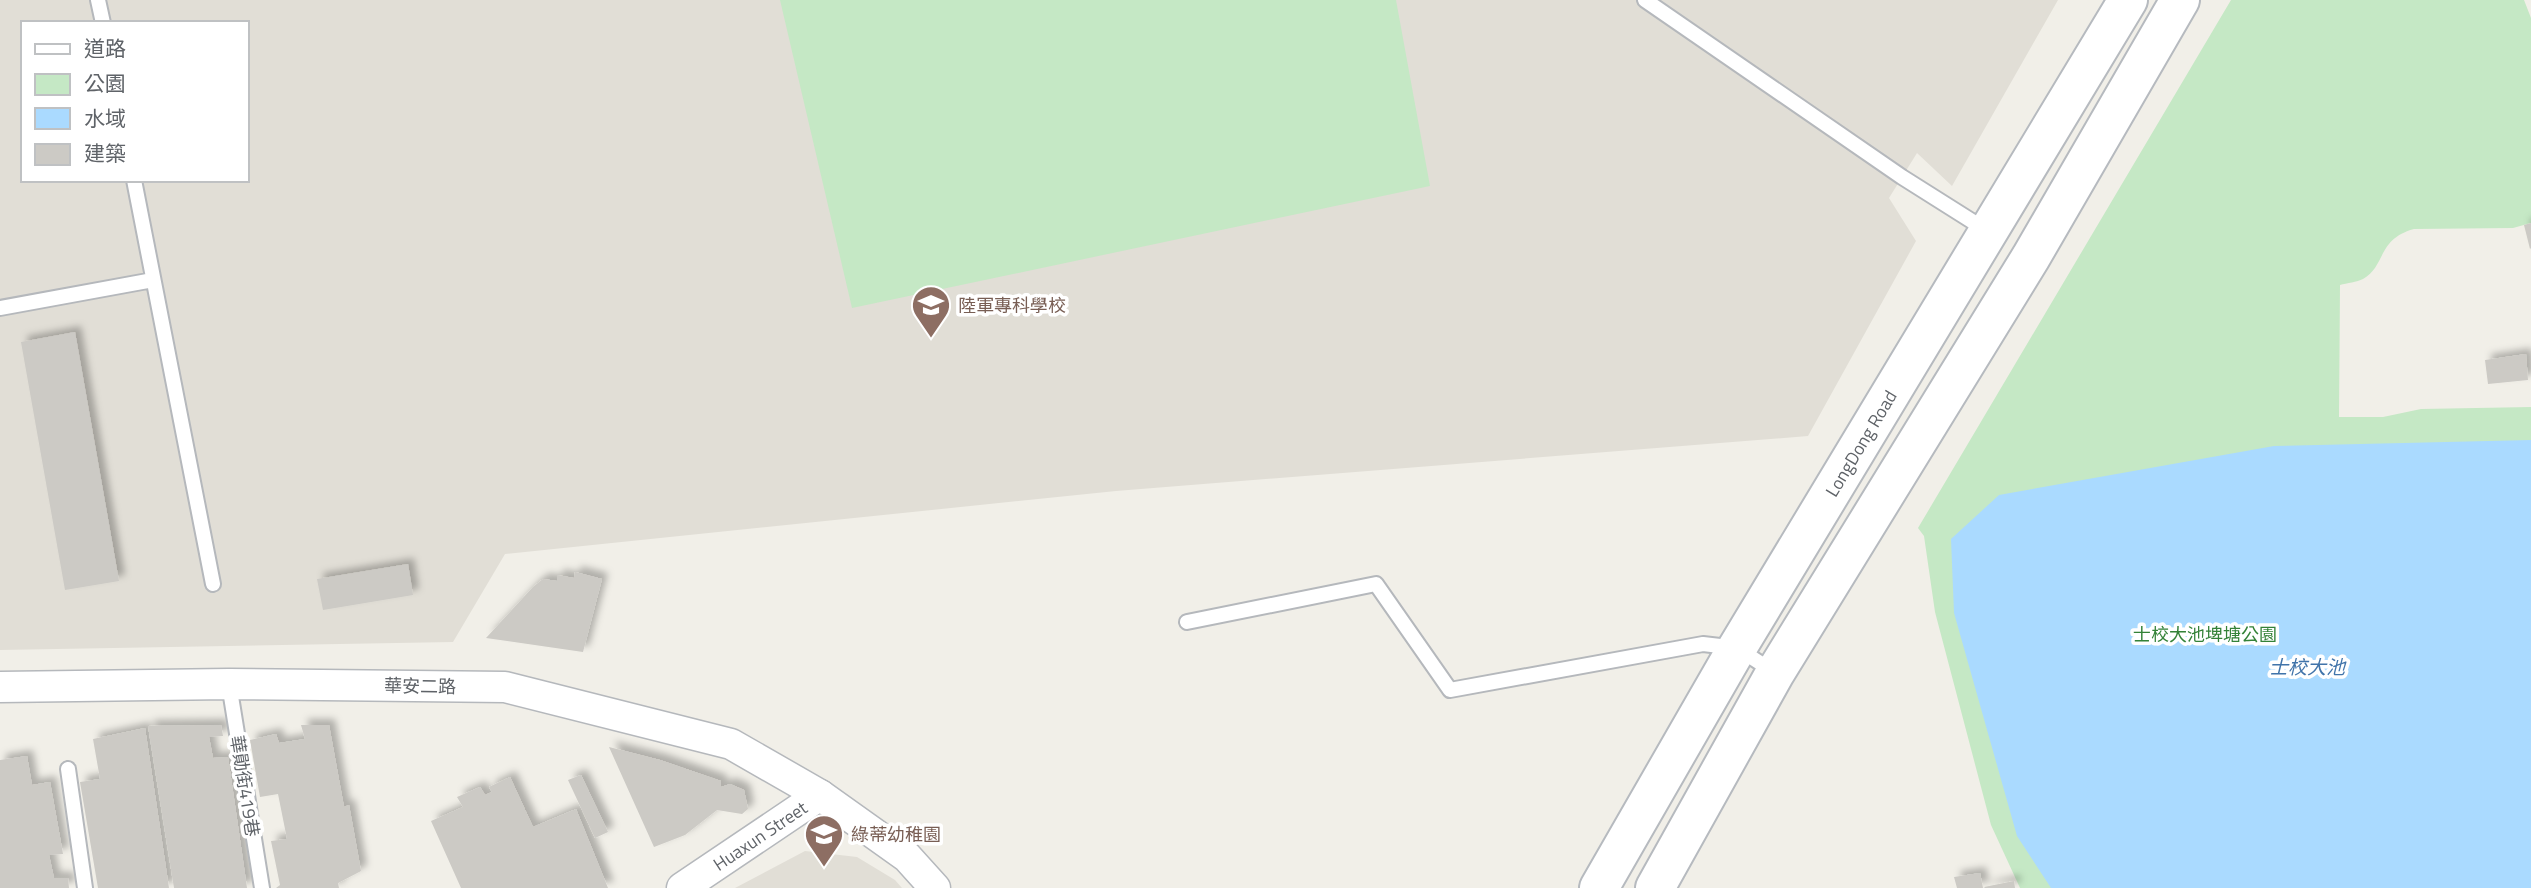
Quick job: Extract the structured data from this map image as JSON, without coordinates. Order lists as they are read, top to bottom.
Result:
{
  "streets": {
    "street": ["LongDong Road", "華安二路", "Huaxun Street"],
    "lane": ["華勛街419巷"]
  },
  "crossings": [
    ["華安二路", "華勛街419巷"],
    ["華安二路", "Huaxun Street"]
  ],
  "water": ["士校大池"],
  "parks": ["士校大池埤塘公園"],
  "places": {
    "school or university": ["陸軍專科學校", "綠蒂幼稚園"]
  },
  "legend": [
    "道路",
    "公園",
    "水域",
    "建築"
  ]
}
